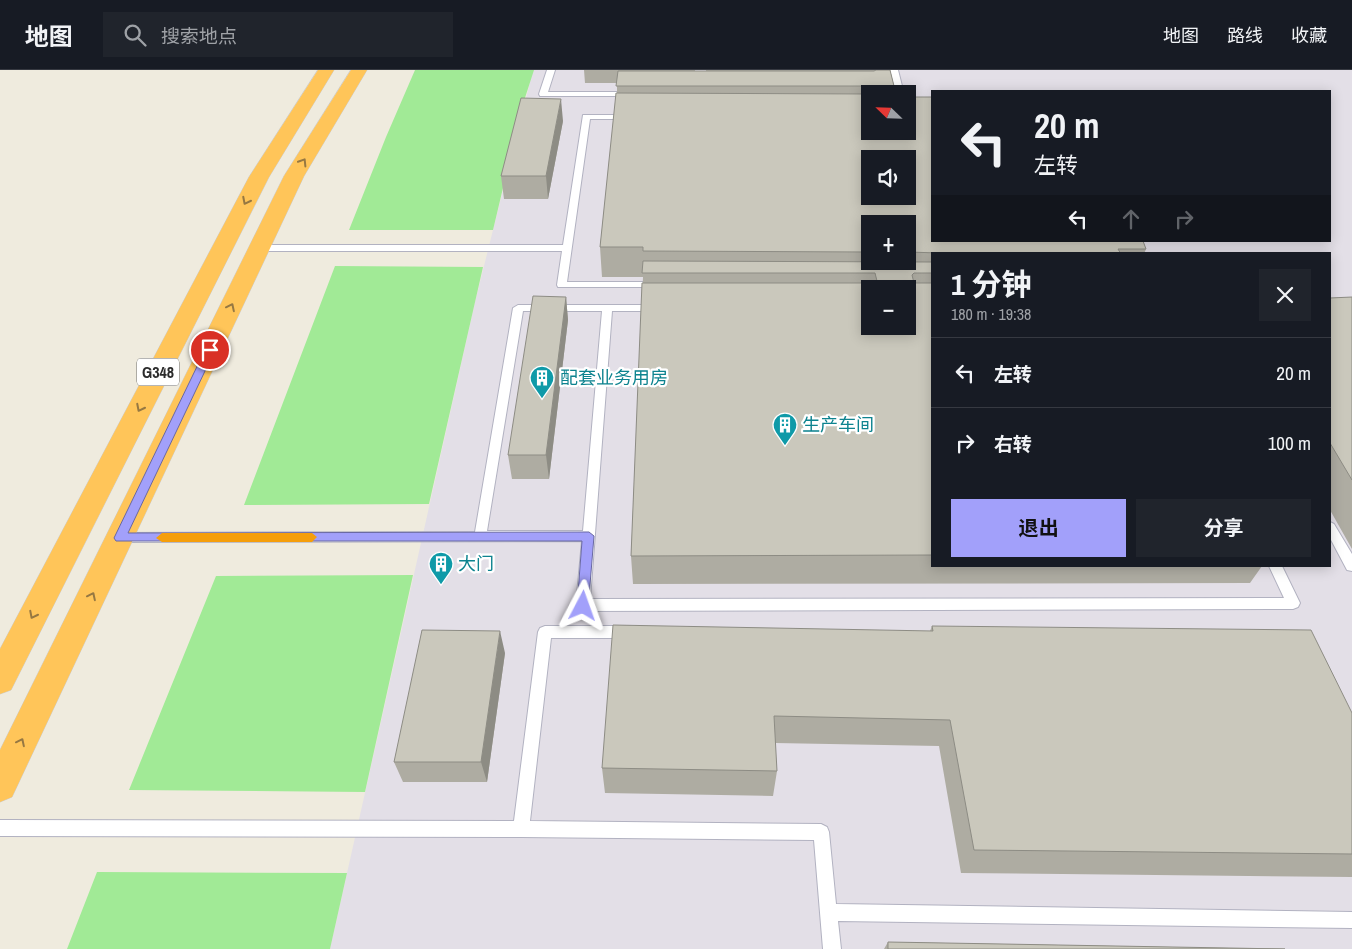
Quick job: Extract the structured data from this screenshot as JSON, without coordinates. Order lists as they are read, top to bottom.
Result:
{
  "streets": {
    "highway": ["G348"]
  },
  "places": {
    "building": ["配套业务用房", "生产车间", "大门"]
  },
  "north": "top left",
  "page": {
    "header": "地图",
    "search": "搜索地点",
    "nav": ["地图", "路线", "收藏"],
    "map_buttons": ["+", "−"],
    "turn": ["20 m", "左转"],
    "heading": ["1 分钟", "180 m · 19:38"],
    "list": [
      {
        "name": "左转",
        "value": "20 m"
      },
      {
        "name": "右转",
        "value": "100 m"
      }
    ],
    "buttons": ["退出", "分享"]
  }
}
